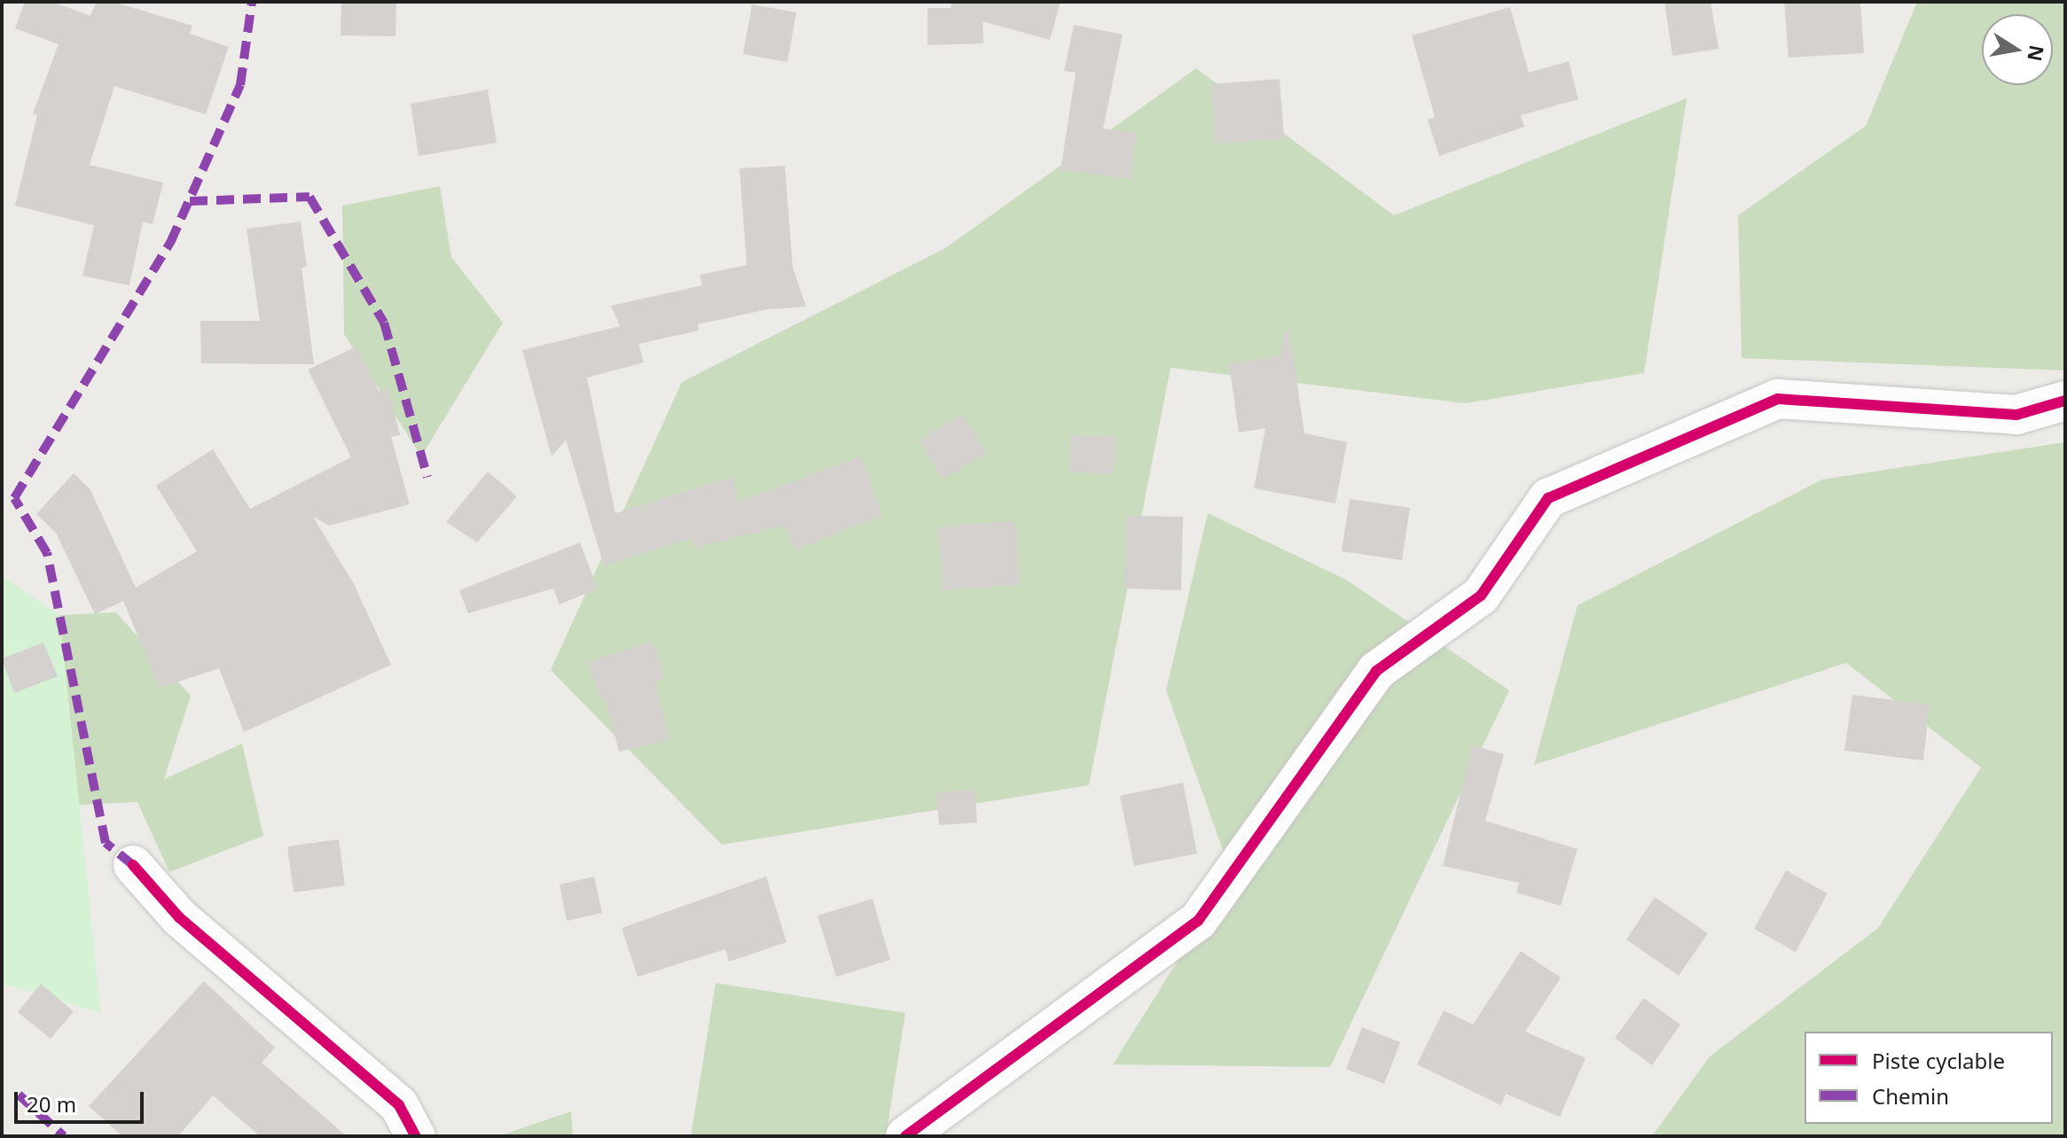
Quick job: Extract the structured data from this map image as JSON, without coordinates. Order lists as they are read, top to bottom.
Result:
{
  "legend": ["Piste cyclable", "Chemin"],
  "scale_bar": "20 m",
  "north": "right"
}
